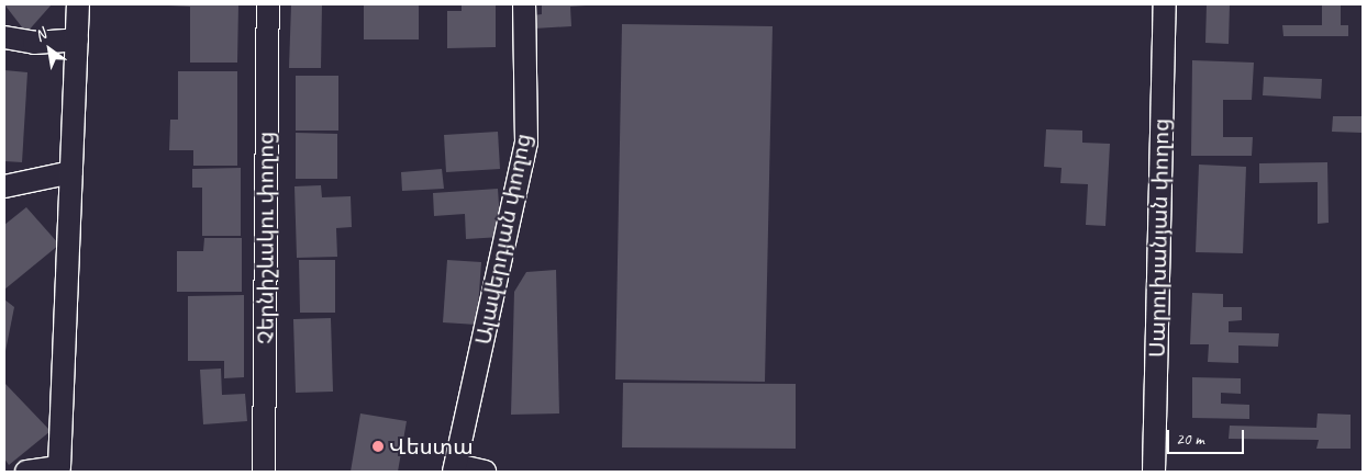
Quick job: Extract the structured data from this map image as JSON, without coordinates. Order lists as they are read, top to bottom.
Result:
{
  "streets": {
    "street": ["Չերնիշևսկու փողոց", "Սարուխանյան փողոց", "Ալավերդյան փողոց"]
  },
  "places": ["Վեստա"],
  "scale_bar": "20 m",
  "north": "top left"
}
